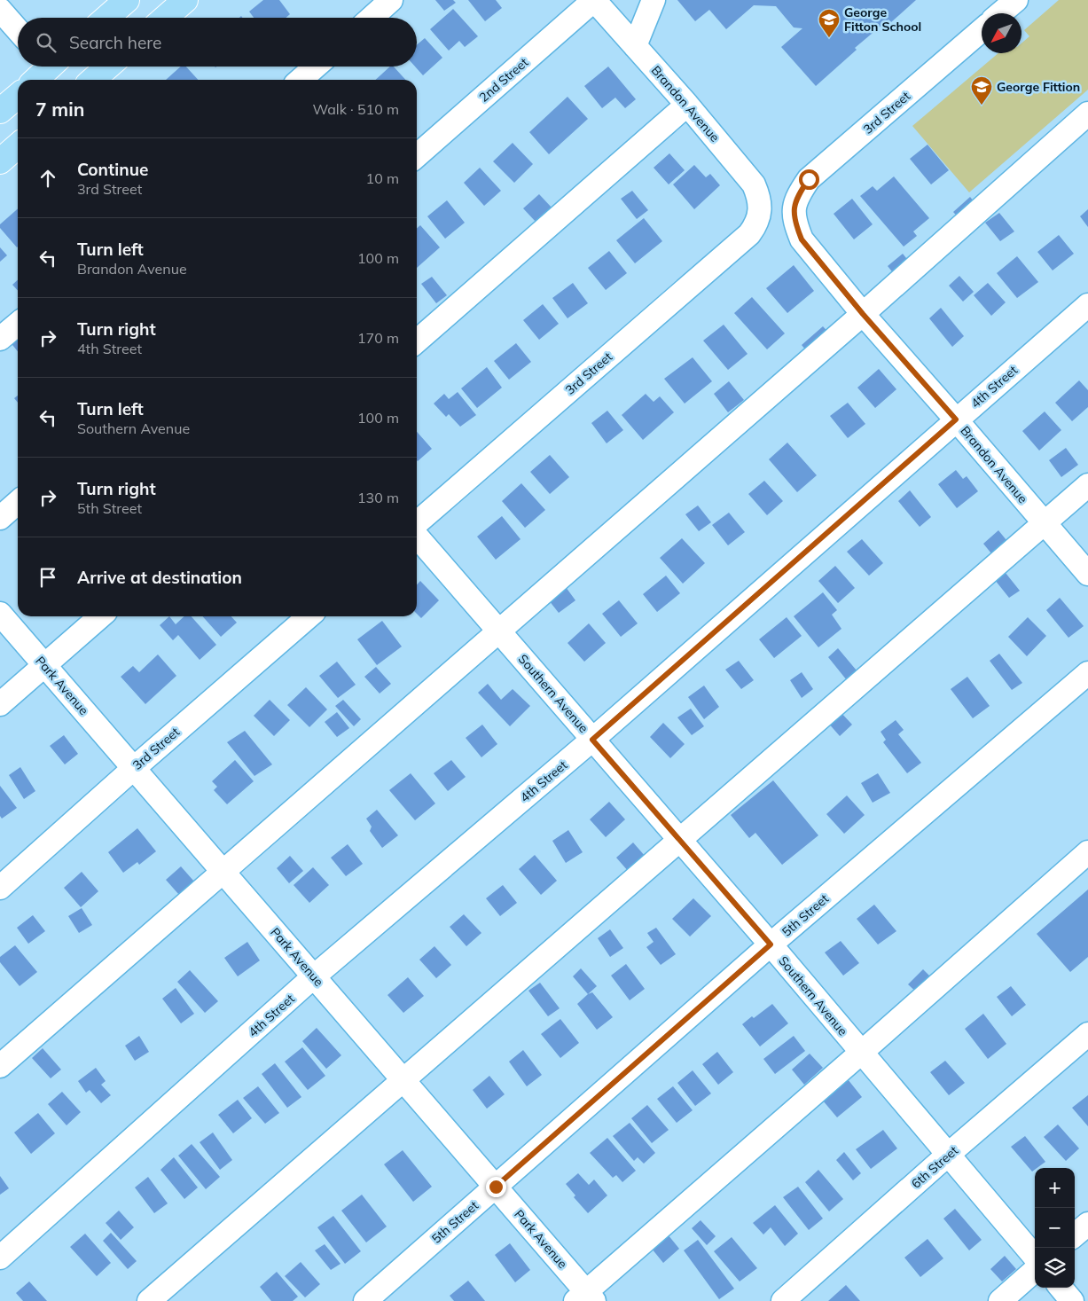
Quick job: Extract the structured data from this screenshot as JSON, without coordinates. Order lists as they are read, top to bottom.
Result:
{
  "streets": {
    "street": [
      "2nd Street",
      "Brandon Avenue",
      "3rd Street",
      "4th Street",
      "Park Avenue",
      "Southern Avenue",
      "5th Street",
      "6th Street"
    ]
  },
  "crossings": [
    ["2nd Street", "Brandon Avenue"],
    ["Brandon Avenue", "3rd Street"],
    ["Brandon Avenue", "4th Street"],
    ["3rd Street", "Park Avenue"],
    ["4th Street", "Park Avenue"],
    ["4th Street", "Southern Avenue"],
    ["Park Avenue", "5th Street"],
    ["Southern Avenue", "5th Street"],
    ["Southern Avenue", "6th Street"]
  ],
  "places": {
    "school or university": ["George Fitton School", "George Fittion"]
  },
  "north": "bottom left",
  "page": {
    "search": "Search here",
    "heading": ["7 min", "Walk · 510 m"],
    "list": [
      ["Continue", "3rd Street", "10 m"],
      ["Turn left", "Brandon Avenue", "100 m"],
      ["Turn right", "4th Street", "170 m"],
      ["Turn left", "Southern Avenue", "100 m"],
      ["Turn right", "5th Street", "130 m"],
      "Arrive at destination"
    ],
    "map_buttons": ["+", "−"]
  }
}
